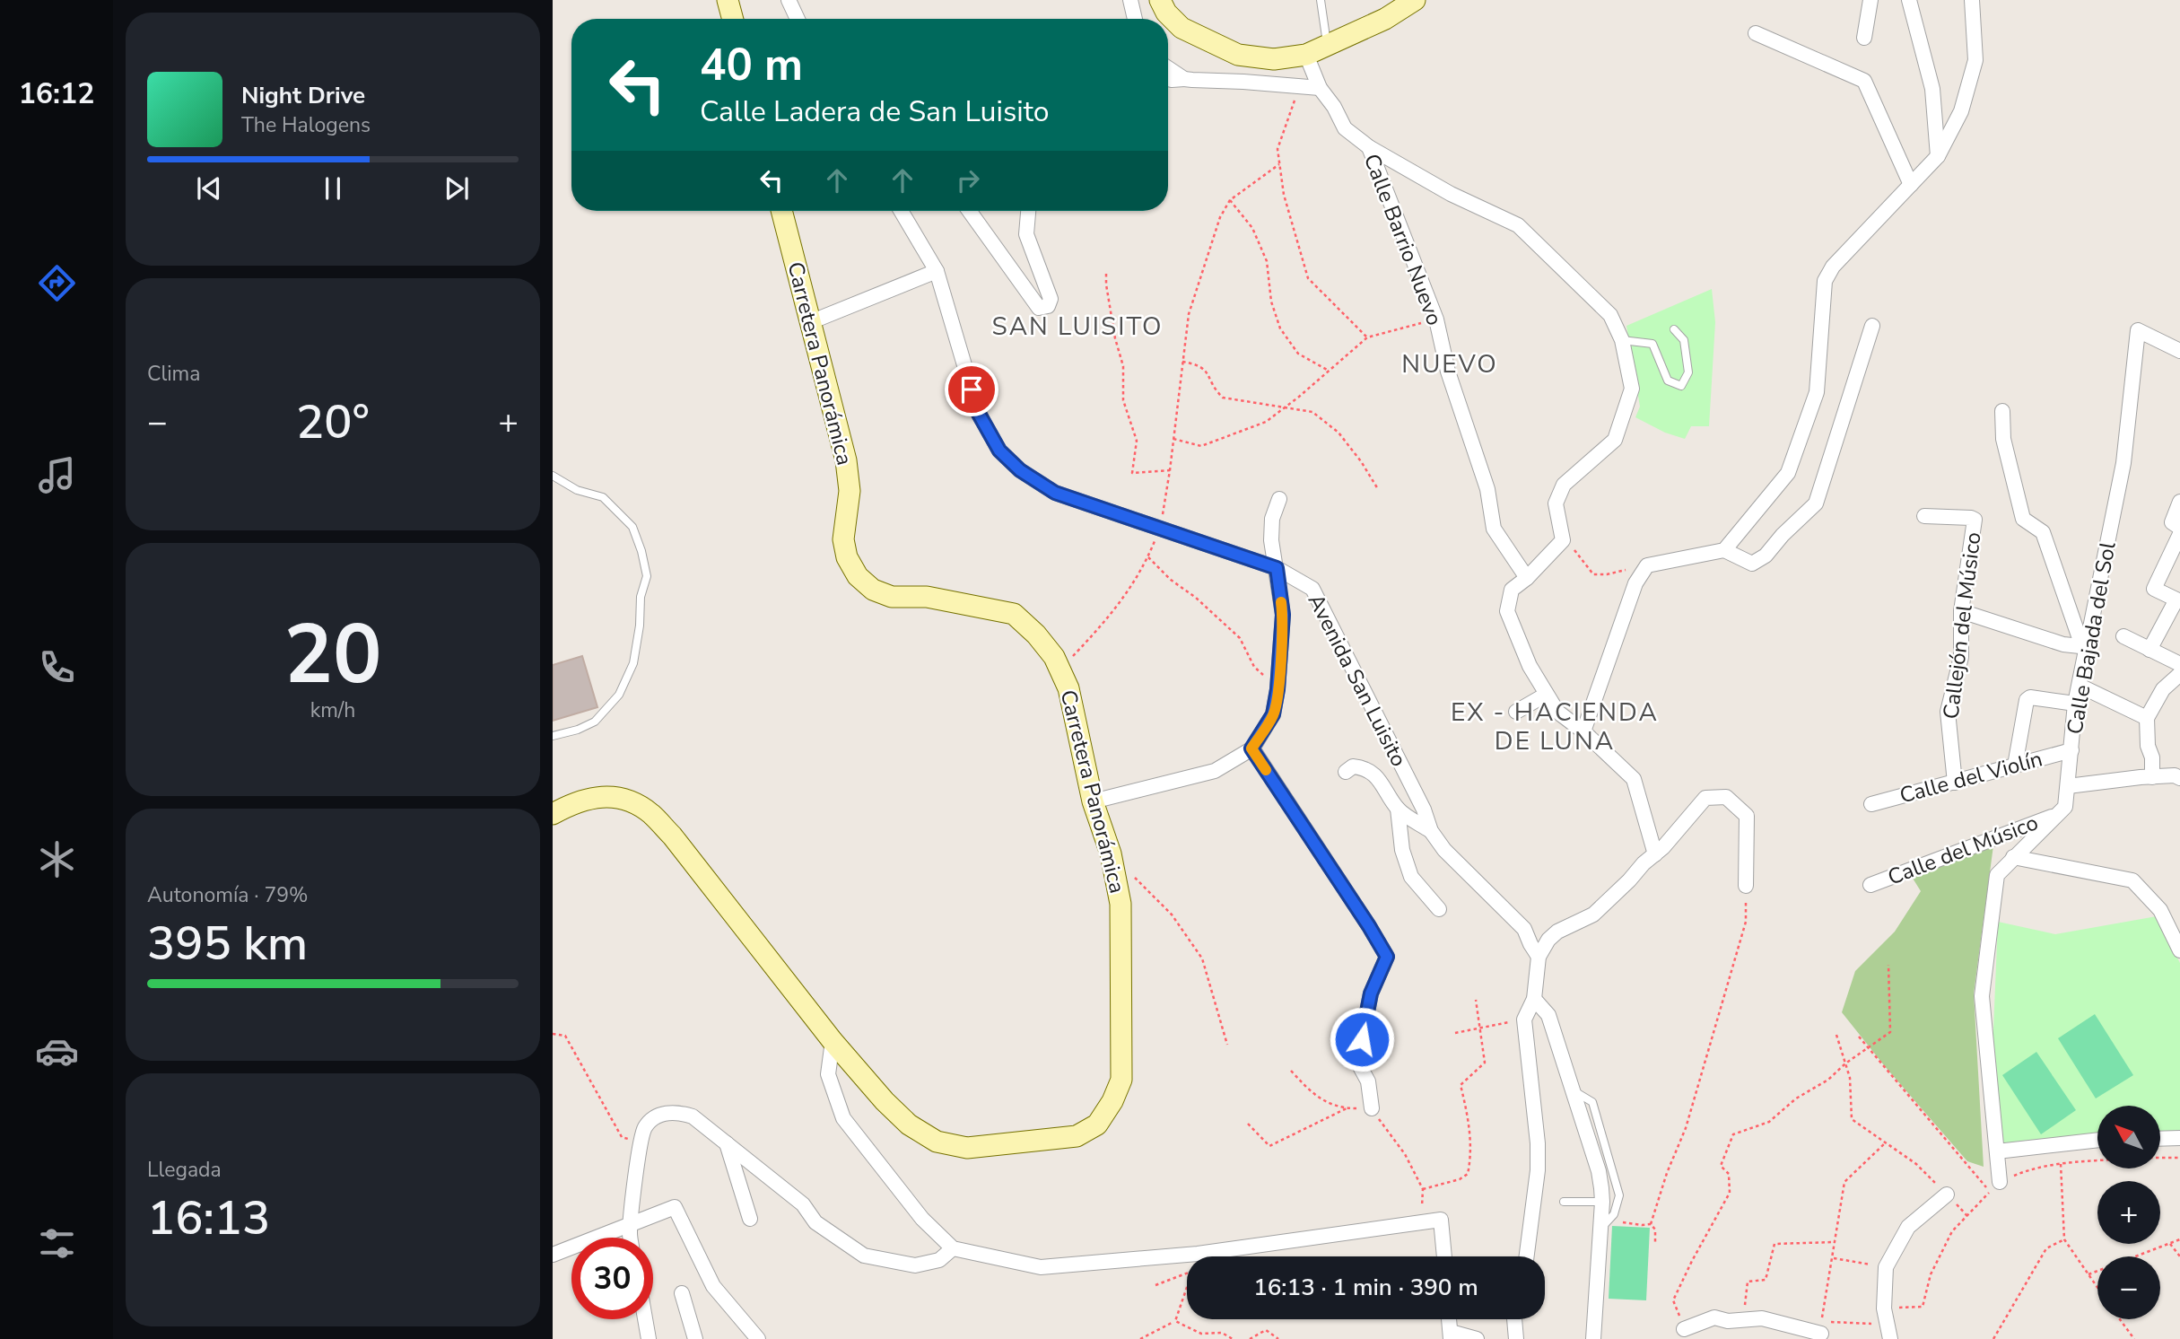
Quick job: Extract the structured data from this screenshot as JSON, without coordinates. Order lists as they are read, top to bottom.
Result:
{
  "streets": {
    "street": [
      "Calle Barrio Nuevo",
      "Carretera Panorámica",
      "Callejón del Músico",
      "Calle Bajada del Sol",
      "Avenida San Luisito",
      "Calle del Violín",
      "Calle del Músico"
    ]
  },
  "crossings": [
    ["Callejón del Músico", "Calle del Violín"],
    ["Calle Bajada del Sol", "Calle del Violín"],
    ["Calle Bajada del Sol", "Calle del Músico"]
  ],
  "districts": ["SAN LUISITO", "NUEVO", "EX - HACIENDA DE LUNA"],
  "north": "top left",
  "page": {
    "tabs": "16:12",
    "turn": ["40 m", "Calle Ladera de San Luisito"],
    "song": ["Night Drive", "The Halogens"],
    "tile": [
      "Clima",
      ["20", "km/h"],
      ["Autonomía · 79%", "395 km"],
      ["Llegada", "16:13"]
    ],
    "heat": ["−", "20°", "+"],
    "map_buttons": ["+", "−"],
    "limit": "30",
    "trip": "16:13 · 1 min · 390 m"
  }
}
